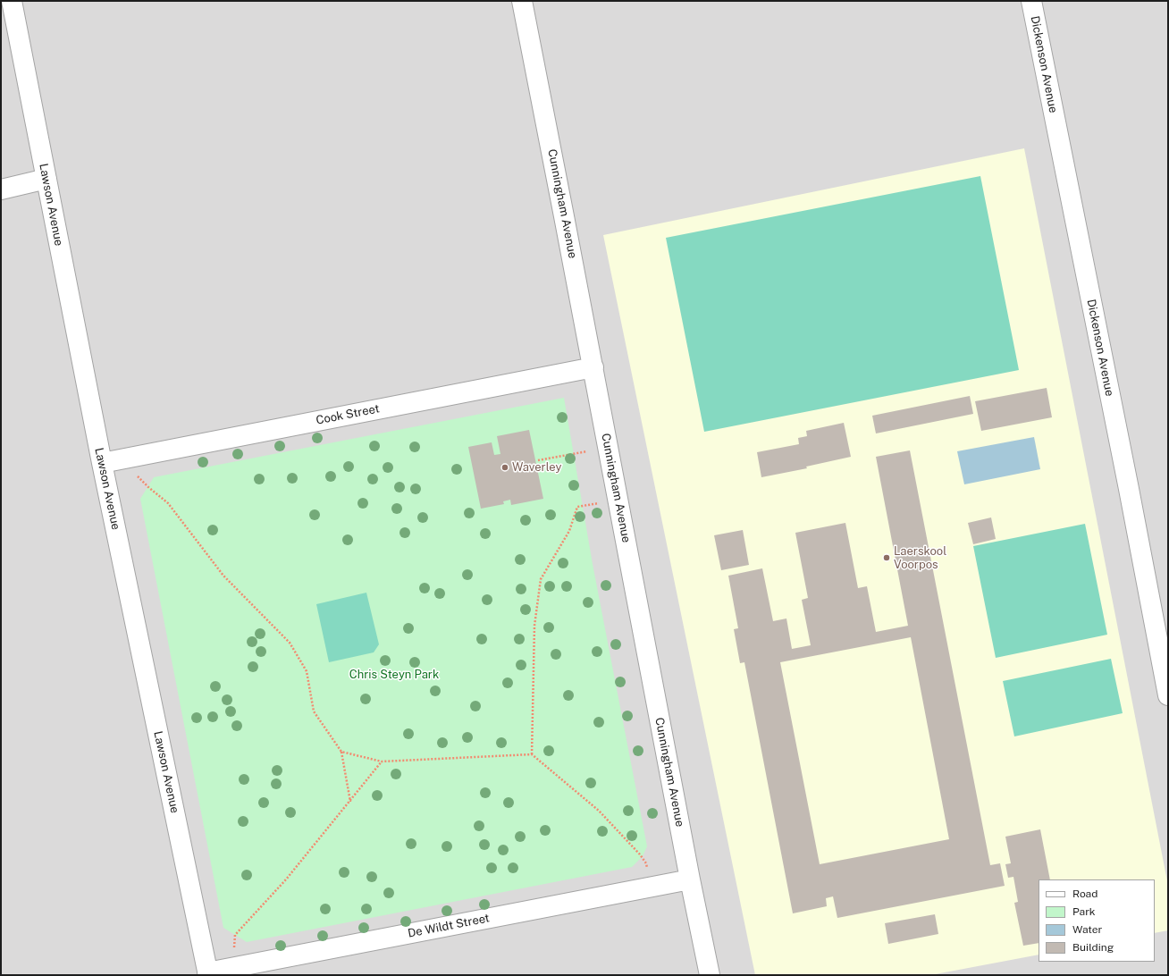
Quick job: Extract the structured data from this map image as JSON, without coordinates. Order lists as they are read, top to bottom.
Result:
{
  "streets": {
    "street": [
      "Dickenson Avenue",
      "Cunningham Avenue",
      "Lawson Avenue",
      "Cook Street",
      "De Wildt Street"
    ]
  },
  "crossings": [
    ["Cunningham Avenue", "Cook Street"],
    ["Cunningham Avenue", "De Wildt Street"],
    ["Lawson Avenue", "Cook Street"],
    ["Lawson Avenue", "De Wildt Street"]
  ],
  "parks": ["Chris Steyn Park"],
  "places": ["Waverley", "Laerskool Voorpos"],
  "legend": [
    "Road",
    "Park",
    "Water",
    "Building"
  ]
}
